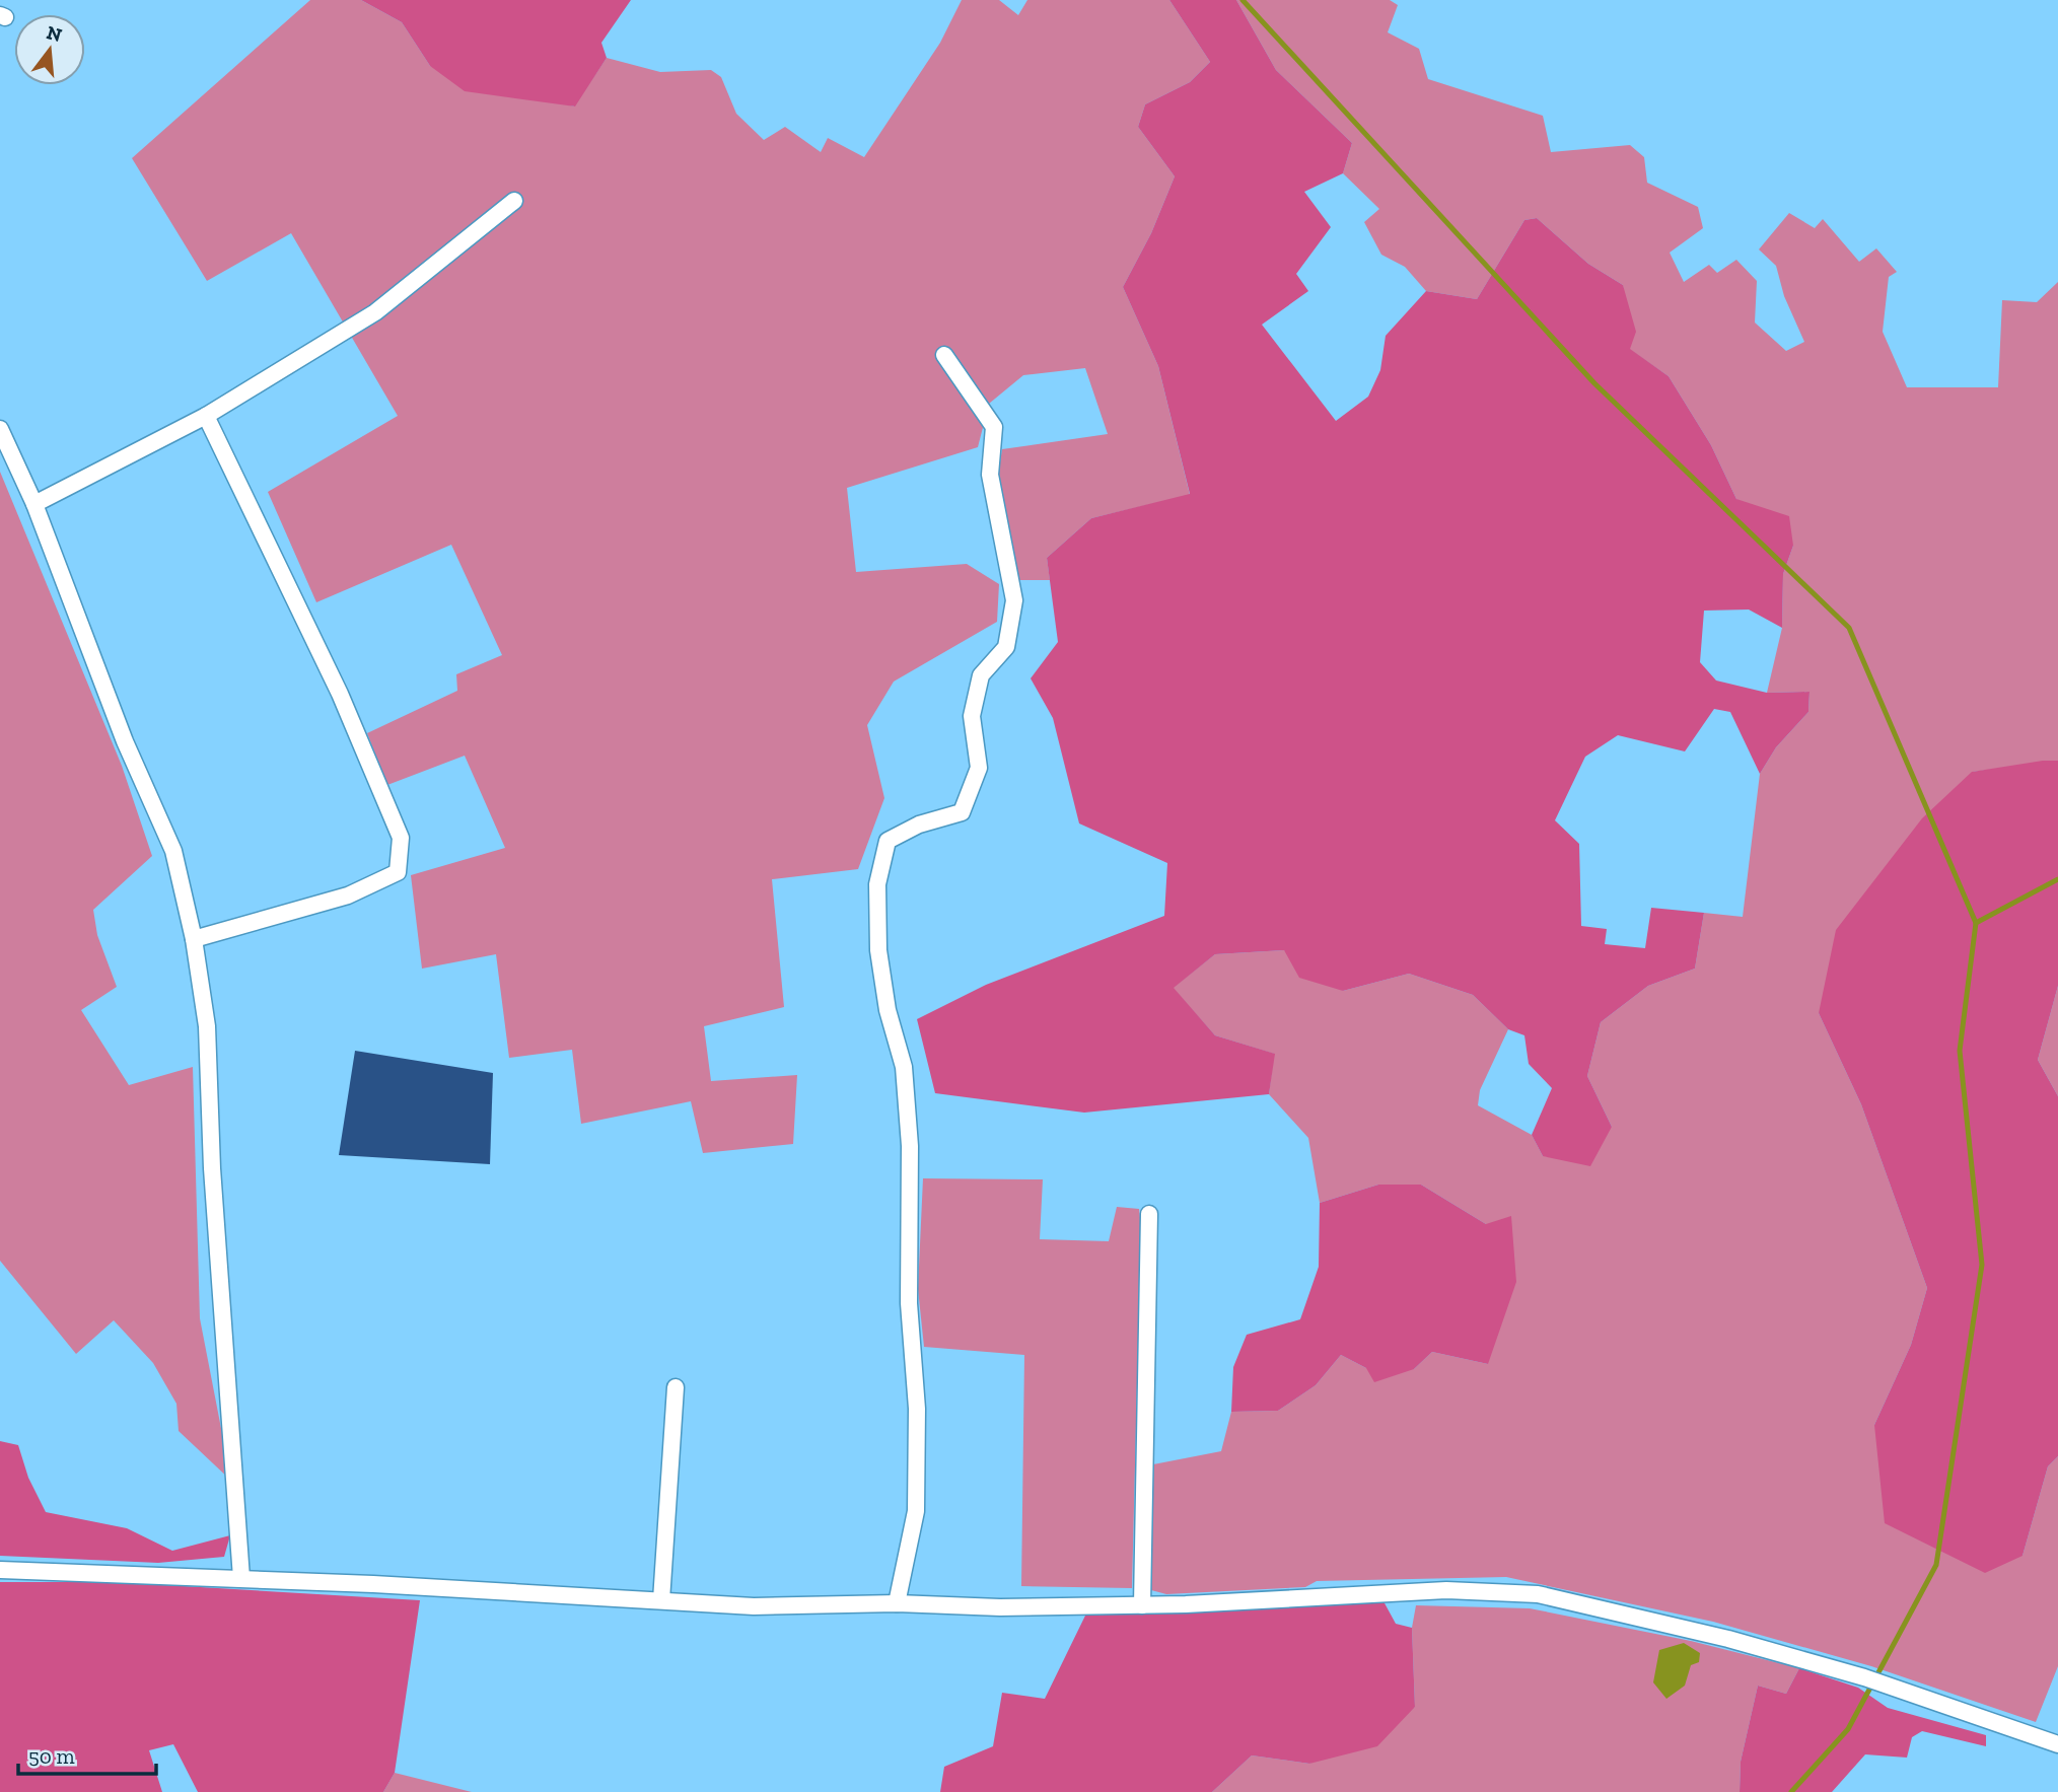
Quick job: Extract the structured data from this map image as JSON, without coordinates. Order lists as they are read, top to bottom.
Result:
{
  "scale_bar": "50 m",
  "north": "top"
}
